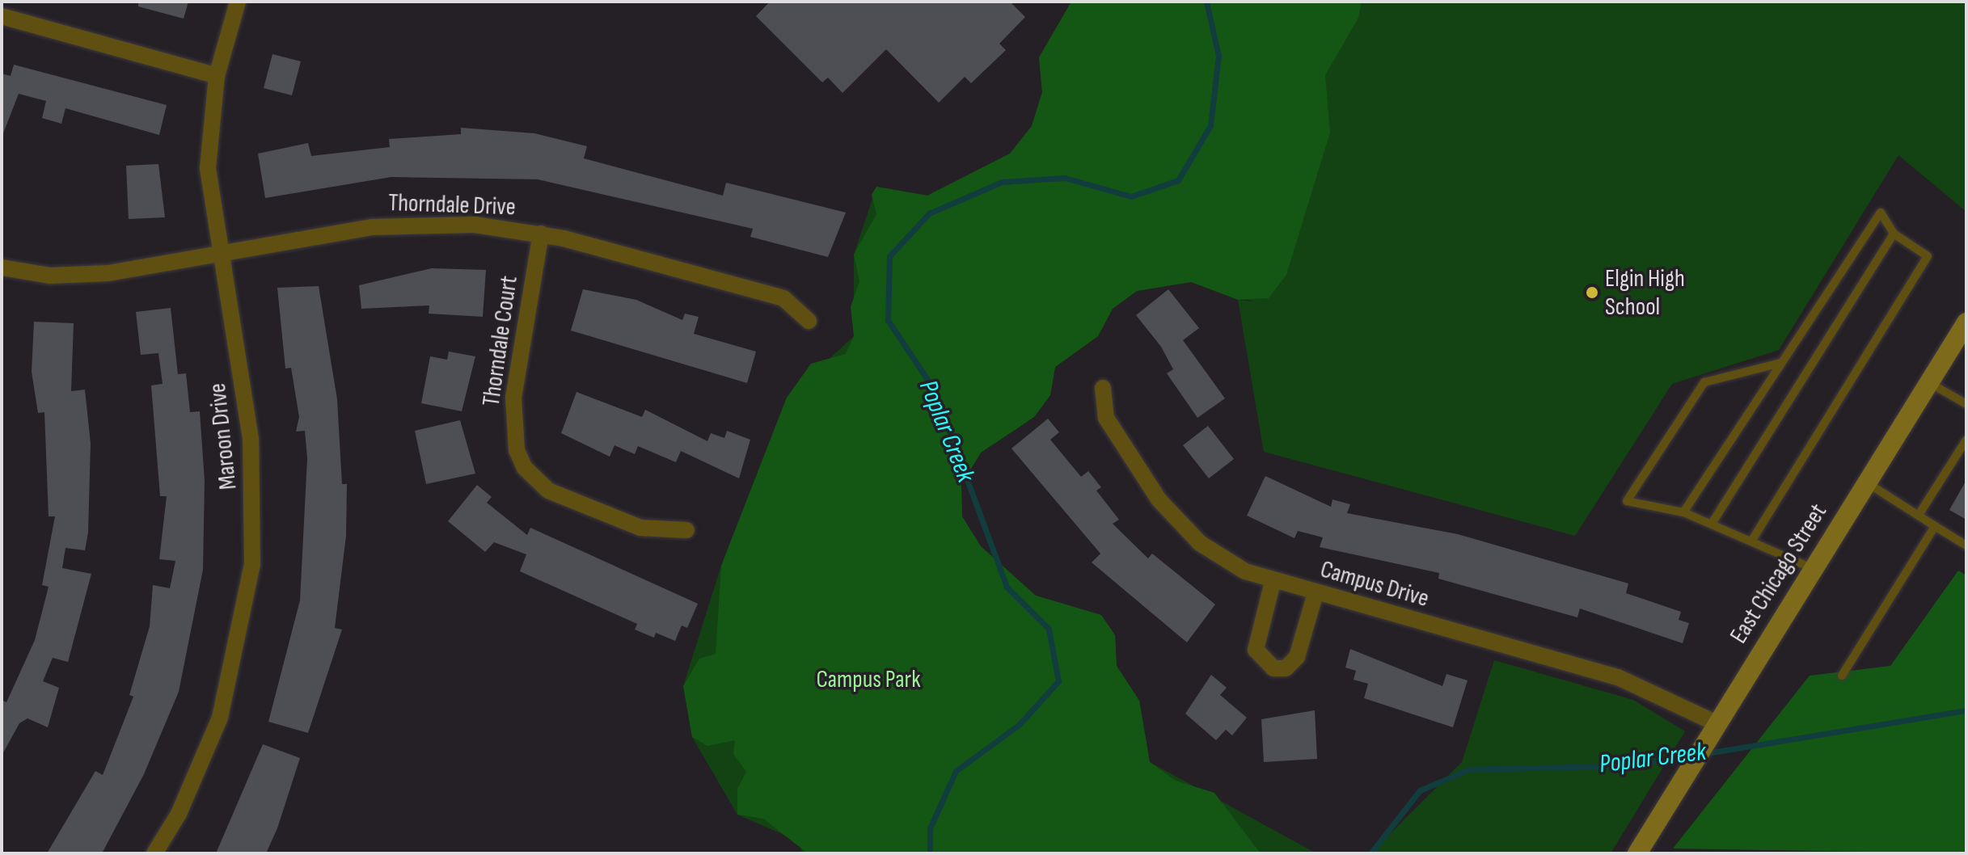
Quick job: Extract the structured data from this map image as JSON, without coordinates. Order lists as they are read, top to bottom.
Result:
{
  "streets": {
    "main road": ["East Chicago Street"],
    "street": [
      "Thorndale Drive",
      "Thorndale Court",
      "Maroon Drive",
      "Campus Drive"
    ]
  },
  "crossings": [
    ["Thorndale Drive", "Thorndale Court"],
    ["Thorndale Drive", "Maroon Drive"],
    ["East Chicago Street", "Campus Drive"]
  ],
  "water": ["Poplar Creek"],
  "parks": ["Campus Park"],
  "places": ["Elgin High School"]
}
